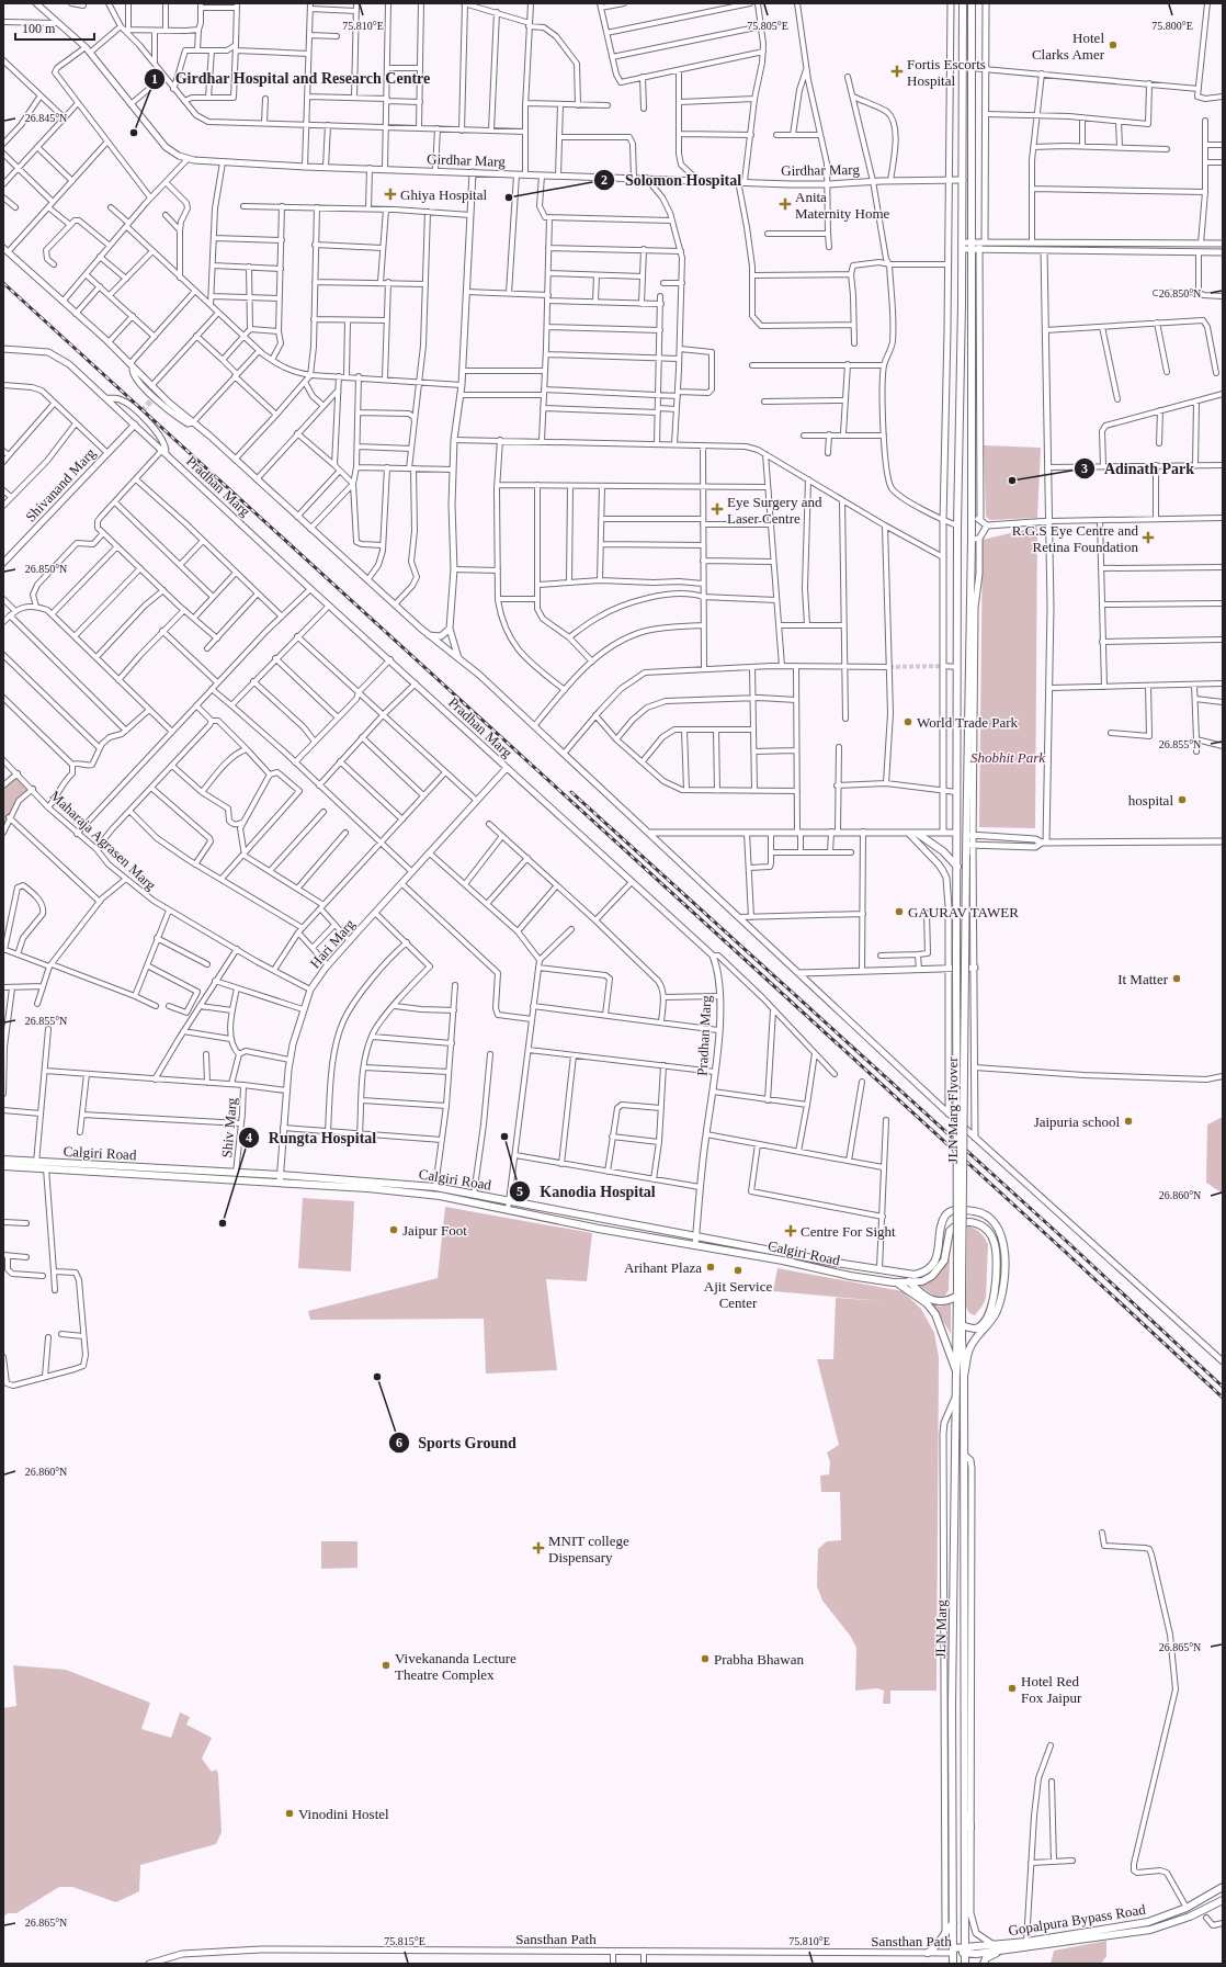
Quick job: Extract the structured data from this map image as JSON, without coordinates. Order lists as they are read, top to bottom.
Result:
{
  "streets": {
    "main road": [
      "JLN Marg Flyover",
      "Calgiri Road",
      "JLN Marg",
      "Gopalpura Bypass Road",
      "Sansthan Path"
    ],
    "street": [
      "Girdhar Marg",
      "Shivanand Marg",
      "Pradhan Marg",
      "Maharaja Agrasen Marg",
      "Hari Marg",
      "Shiv Marg"
    ]
  },
  "crossings": [
    ["Girdhar Marg", "JLN Marg Flyover"],
    ["Shivanand Marg", "Pradhan Marg"],
    ["Pradhan Marg", "Hari Marg"],
    ["Pradhan Marg", "Calgiri Road"],
    ["Maharaja Agrasen Marg", "Hari Marg"],
    ["Hari Marg", "Calgiri Road"],
    ["JLN Marg Flyover", "JLN Marg"],
    ["Shiv Marg", "Calgiri Road"],
    ["JLN Marg", "Gopalpura Bypass Road"],
    ["JLN Marg", "Sansthan Path"],
    ["Gopalpura Bypass Road", "Sansthan Path"]
  ],
  "parks": ["Shobhit Park"],
  "places": {
    "other": [
      "Hotel Clarks Amer",
      "Girdhar Hospital and Research Centre",
      "Solomon Hospital",
      "Adinath Park",
      "World Trade Park",
      "hospital",
      "GAURAV TAWER",
      "It Matter",
      "Jaipuria school",
      "Kanodia Hospital",
      "Rungta Hospital",
      "Jaipur Foot",
      "Arihant Plaza",
      "Ajit Service Center",
      "Sports Ground",
      "Prabha Bhawan",
      "Vivekananda Lecture Theatre Complex",
      "Hotel Red Fox Jaipur",
      "Vinodini Hostel"
    ],
    "health": [
      "Fortis Escorts Hospital",
      "Ghiya Hospital",
      "Anita Maternity Home",
      "Eye Surgery and Laser Centre",
      "R.G.S Eye Centre and Retina Foundation",
      "Centre For Sight",
      "MNIT college Dispensary"
    ]
  },
  "scale_bar": "100 m",
  "coordinates": [
    "75.810°E",
    "75.805°E",
    "75.800°E",
    "26.845°N",
    "26.850°N",
    "26.855°N",
    "26.860°N",
    "26.865°N",
    "75.815°E"
  ]
}
